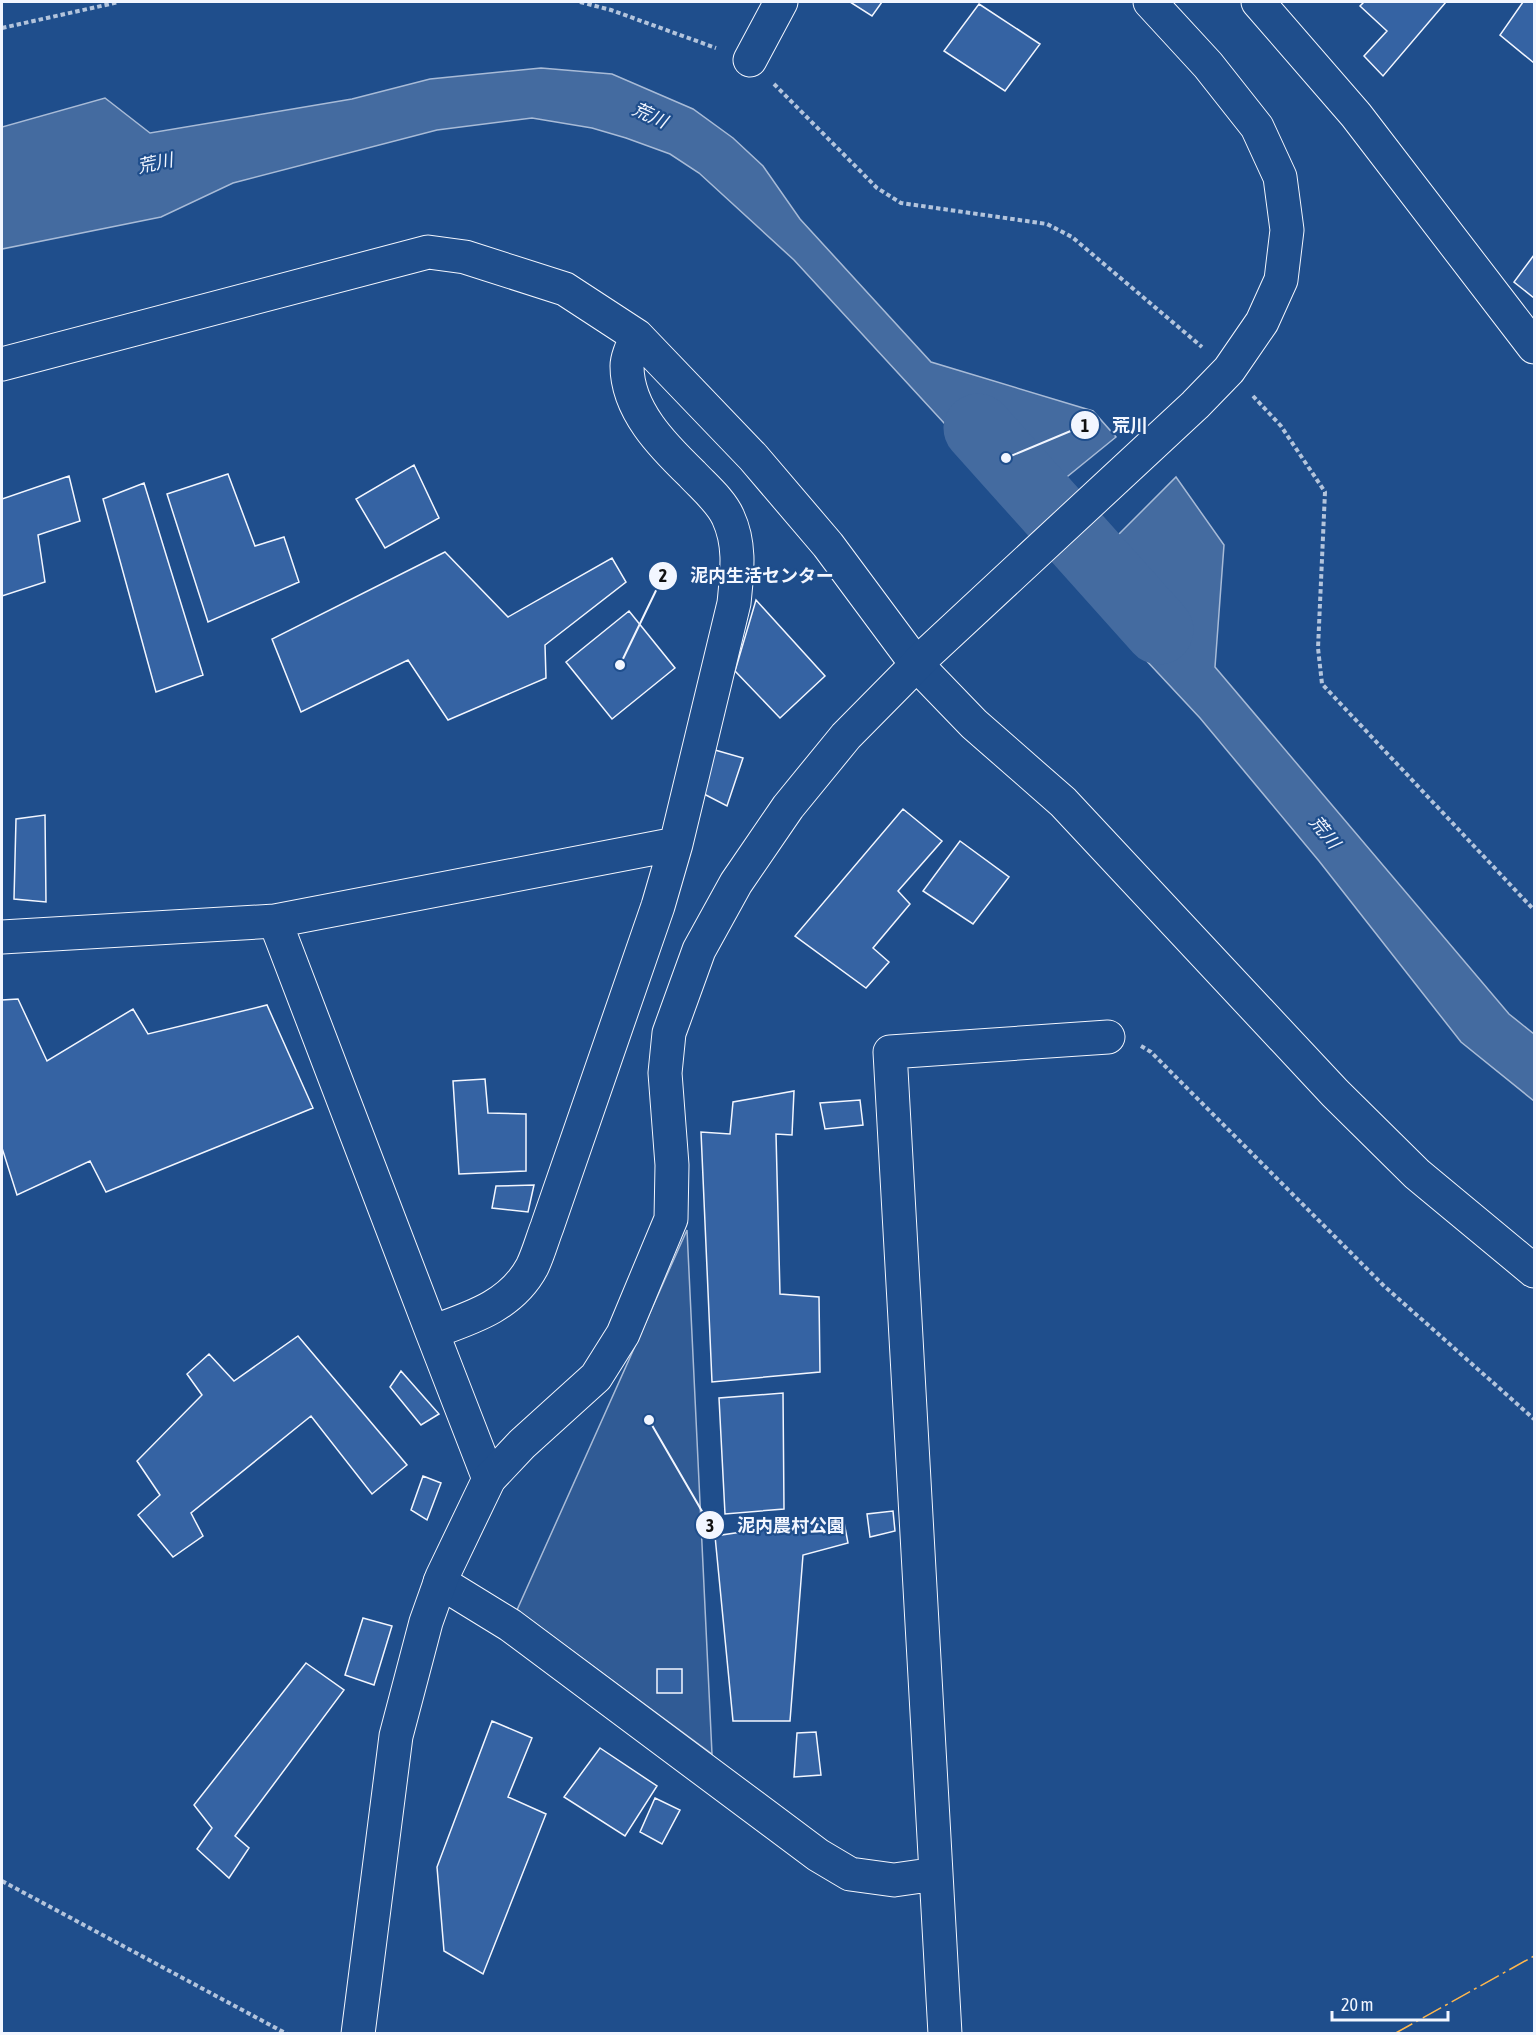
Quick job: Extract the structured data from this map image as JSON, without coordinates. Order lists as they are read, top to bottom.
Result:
{
  "water": ["荒川"],
  "places": ["荒川", "泥内生活センター", "泥内農村公園"],
  "scale_bar": "20 m"
}
